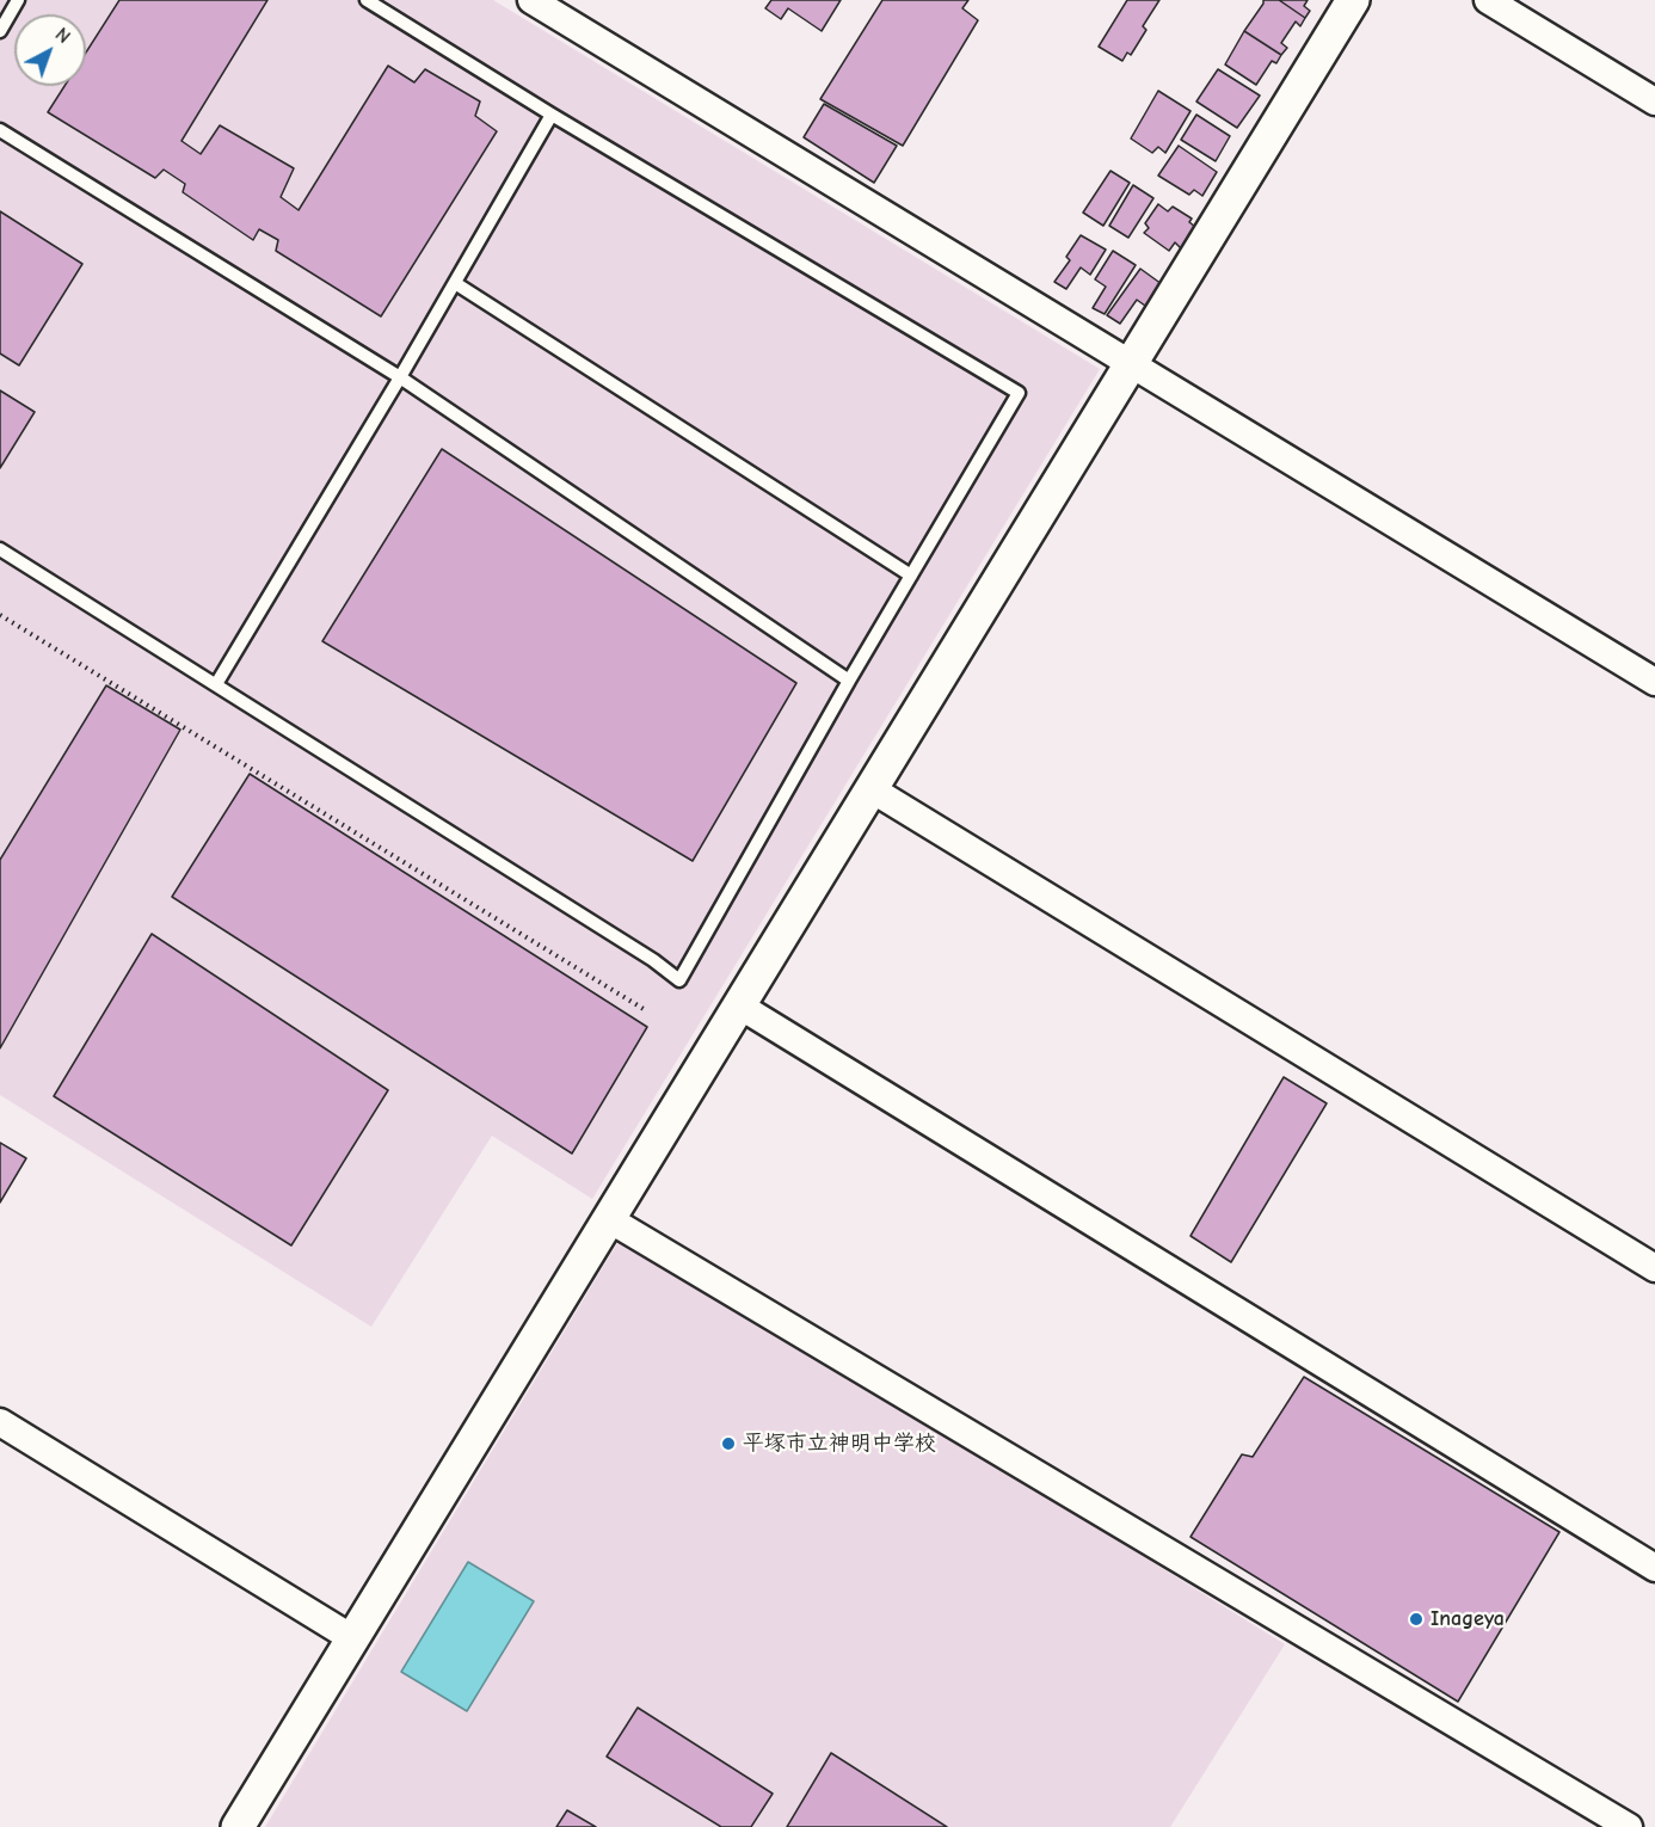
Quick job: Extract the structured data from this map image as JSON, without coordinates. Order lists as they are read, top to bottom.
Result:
{
  "places": ["平塚市立神明中学校", "Inageya"],
  "north": "top right"
}
